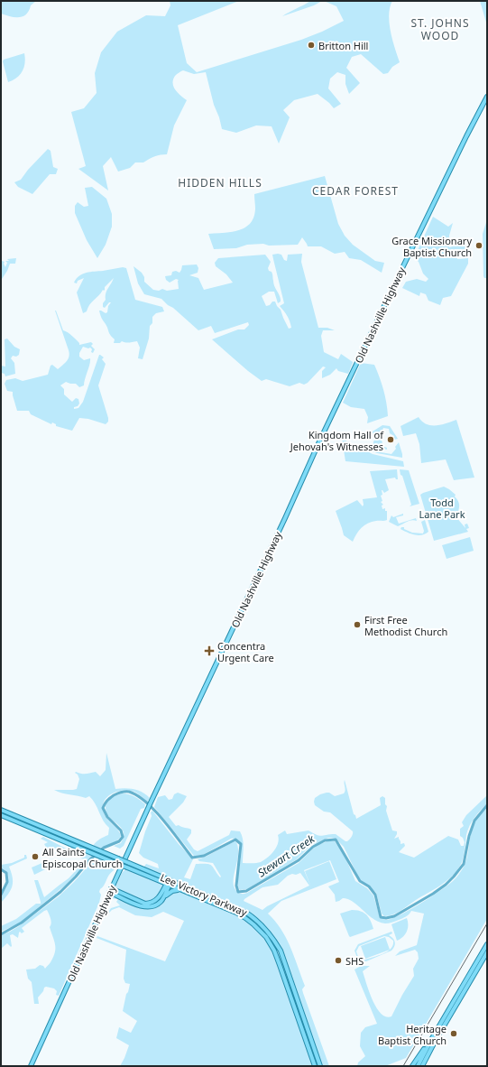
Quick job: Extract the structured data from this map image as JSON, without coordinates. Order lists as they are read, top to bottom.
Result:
{
  "streets": {
    "main road": ["Old Nashville Highway", "Lee Victory Parkway"]
  },
  "districts": ["ST. JOHNS WOOD", "HIDDEN HILLS", "CEDAR FOREST"],
  "water": ["Stewart Creek"],
  "parks": ["Todd Lane Park"],
  "places": {
    "other": [
      "Britton Hill",
      "Grace Missionary Baptist Church",
      "Kingdom Hall of Jehovah's Witnesses",
      "First Free Methodist Church",
      "All Saints Episcopal Church",
      "SHS",
      "Heritage Baptist Church"
    ],
    "health": ["Concentra Urgent Care"]
  }
}
